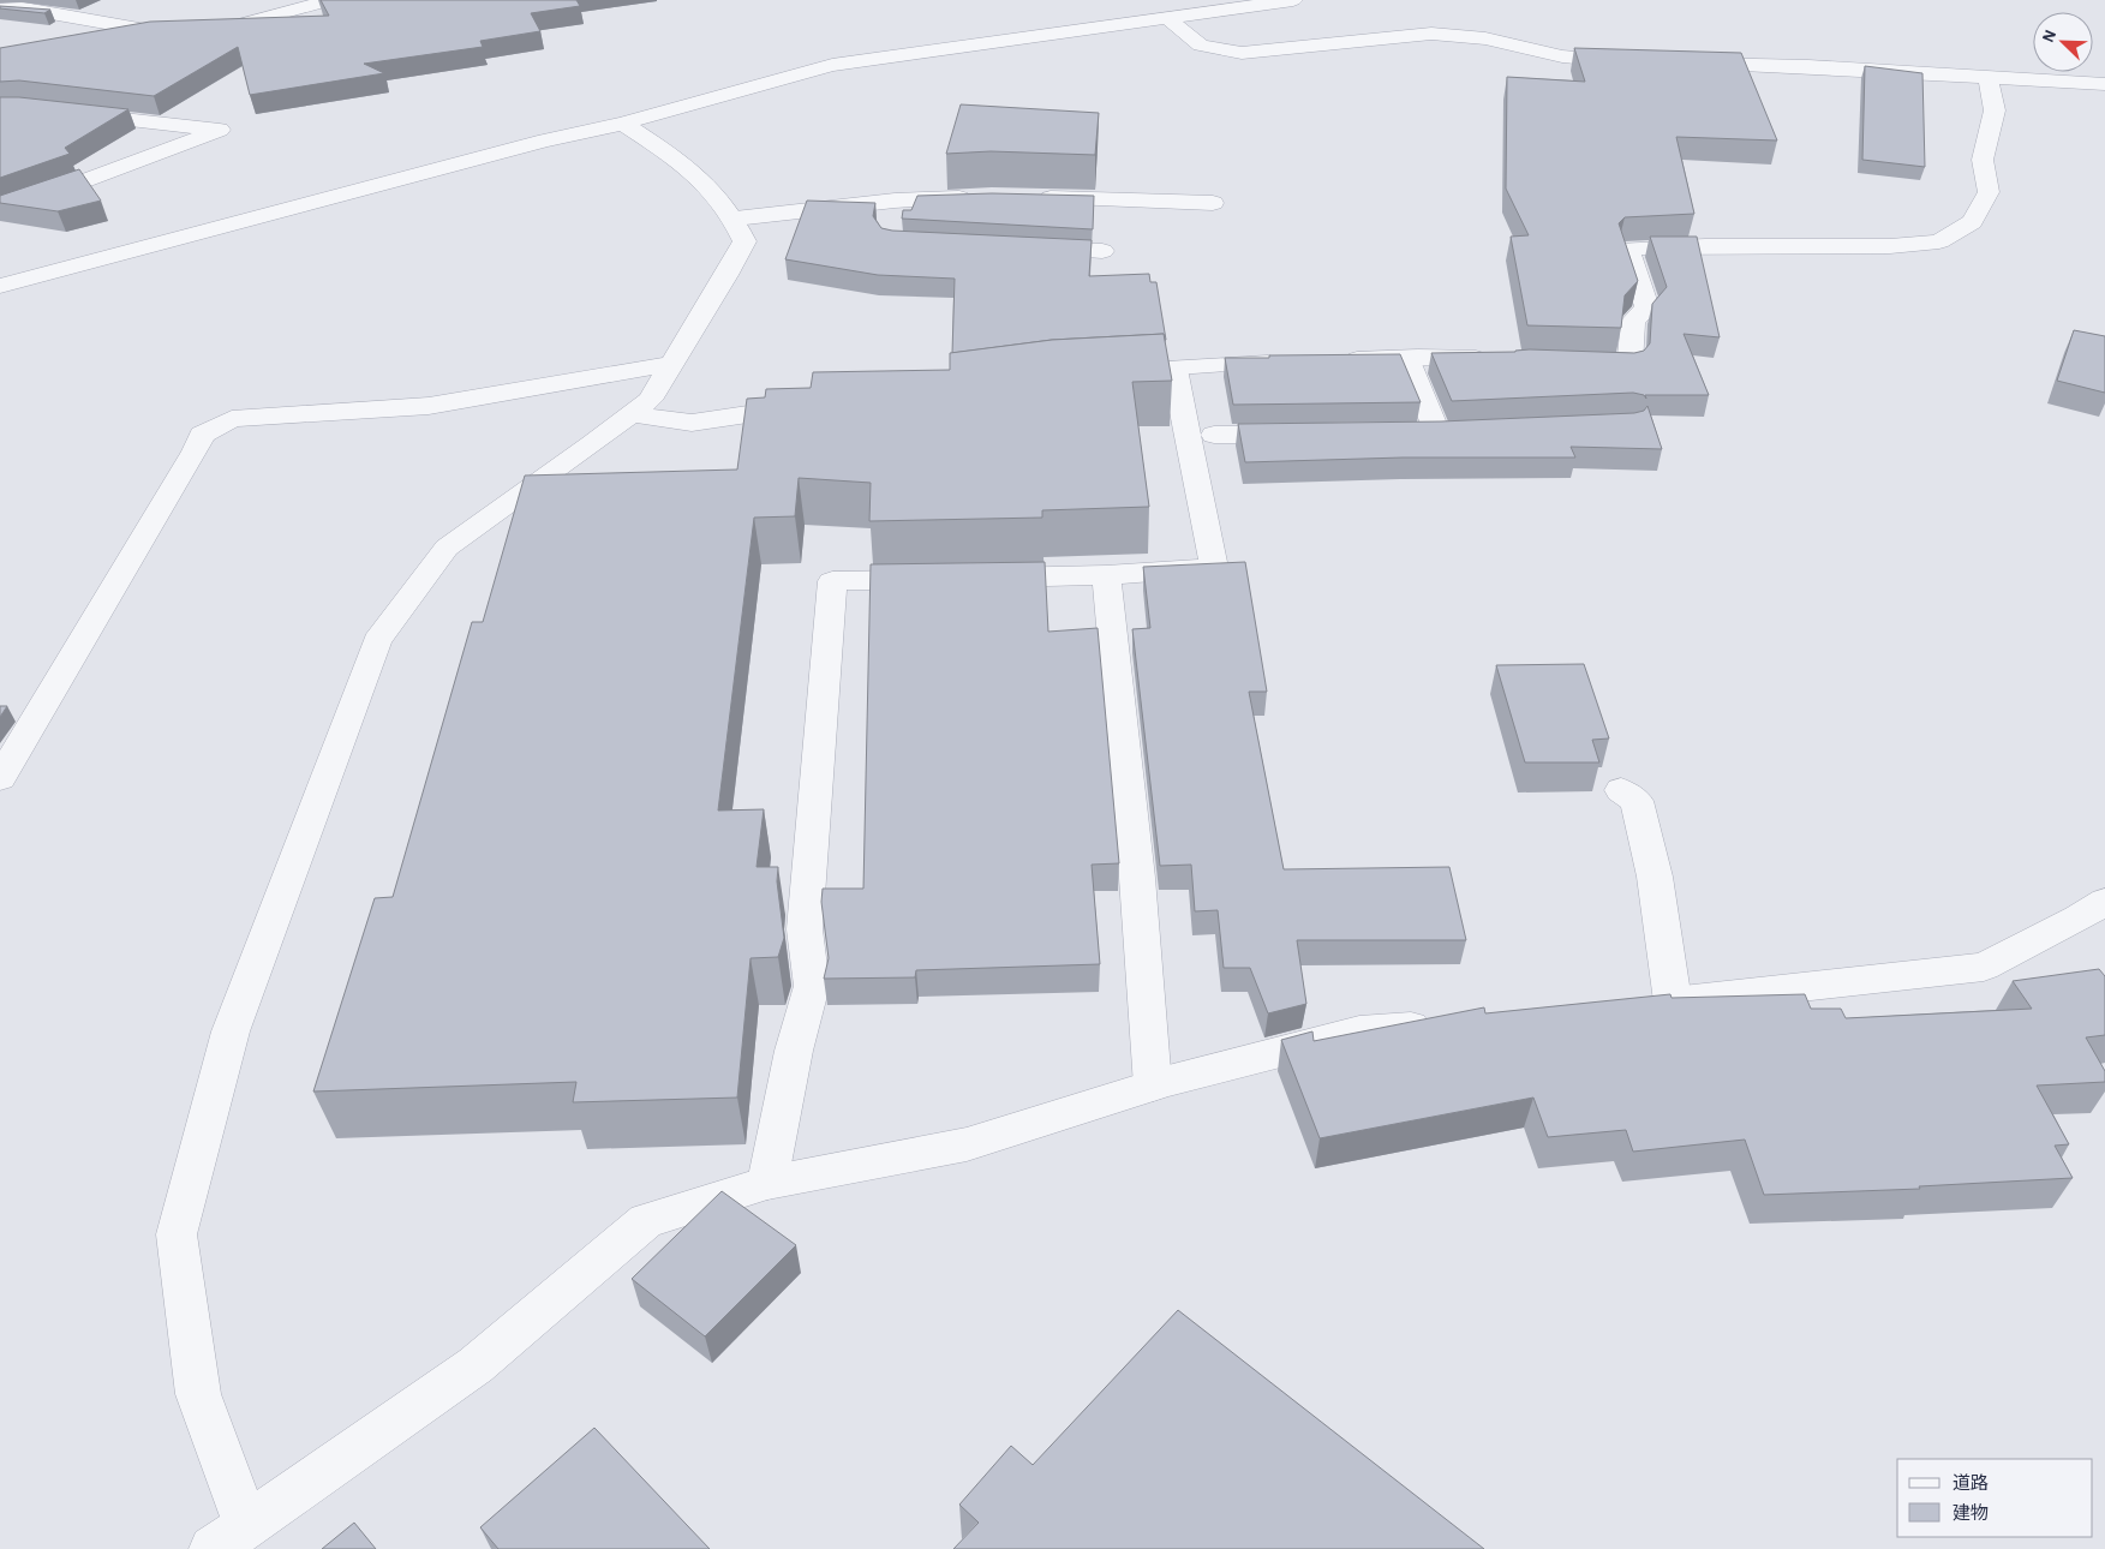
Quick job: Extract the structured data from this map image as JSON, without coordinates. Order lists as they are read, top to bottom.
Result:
{
  "legend": ["道路", "建物"],
  "north": "top left"
}
